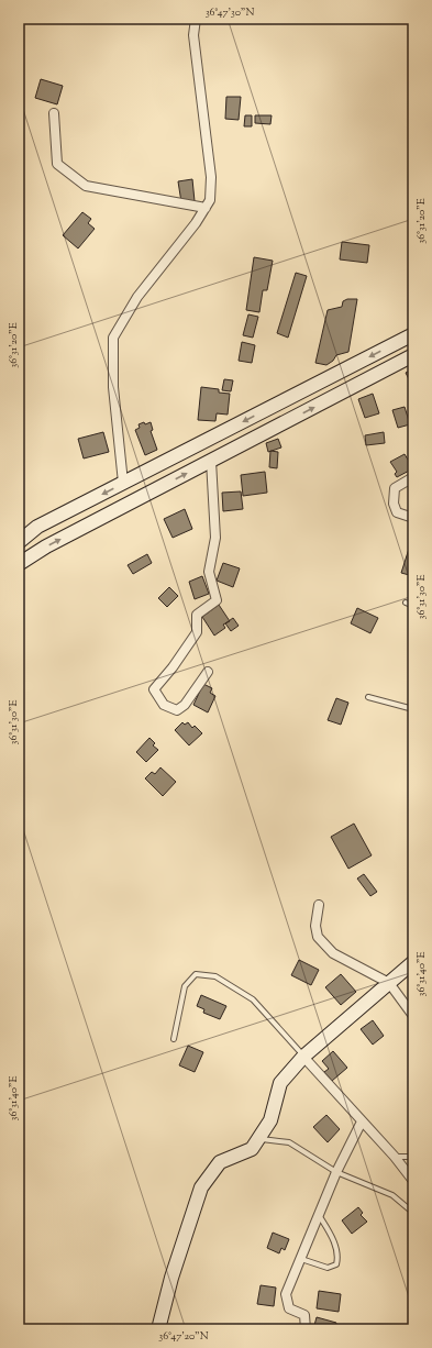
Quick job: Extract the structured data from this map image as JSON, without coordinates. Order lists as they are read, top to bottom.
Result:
{
  "coordinates": [
    "36°47'30\"N",
    "36°31'20\"E",
    "36°31'30\"E",
    "36°31'40\"E",
    "36°47'20\"N"
  ]
}
